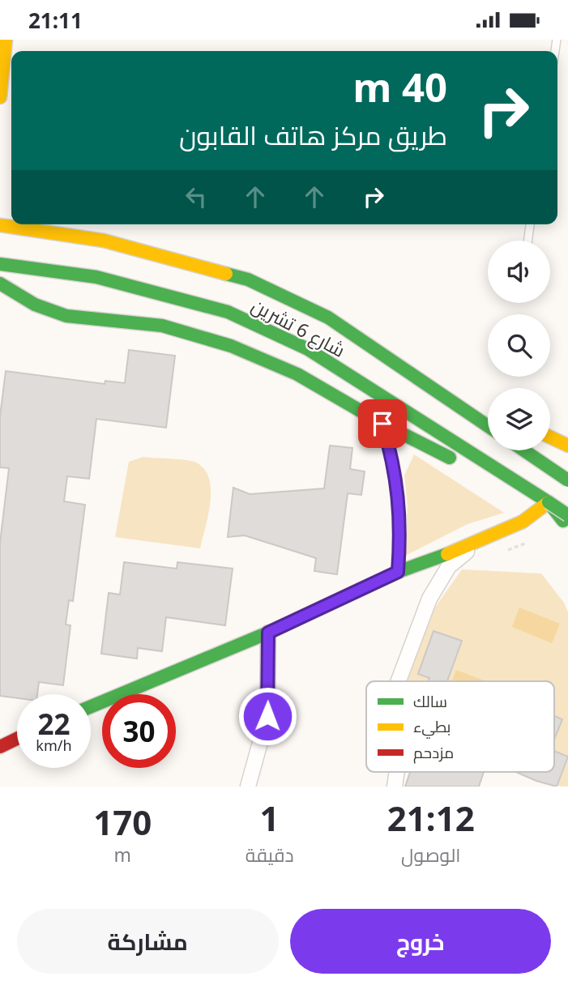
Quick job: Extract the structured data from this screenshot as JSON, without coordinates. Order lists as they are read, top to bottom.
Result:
{
  "streets": {
    "main road": ["شارع 6 تشرين"]
  },
  "legend": ["سالك", "بطيء", "مزدحم"],
  "page": {
    "status": "21:11",
    "turn": ["40 m", "طريق مركز هاتف القابون"],
    "speed": "22 km/h",
    "limit": "30",
    "eta": [
      "21:12",
      "الوصول",
      "1",
      "دقيقة",
      "170",
      "m"
    ],
    "buttons": ["خروج", "مشاركة"]
  }
}
